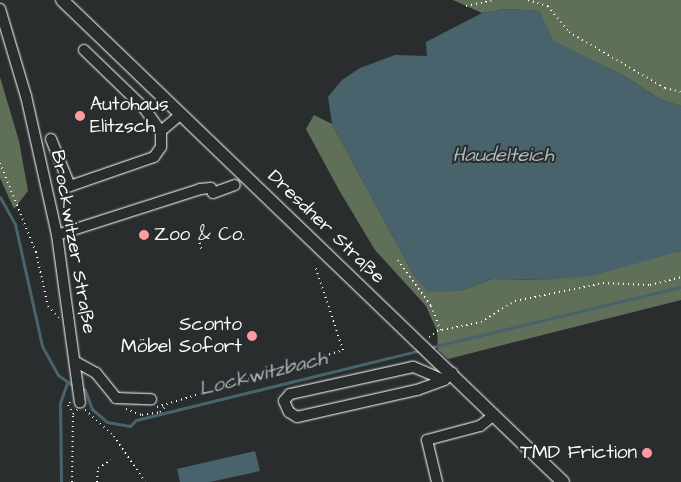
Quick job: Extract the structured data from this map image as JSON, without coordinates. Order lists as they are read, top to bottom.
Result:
{
  "streets": {
    "main road": ["Dresdner Straße"],
    "lane": ["Brockwitzer Straße"]
  },
  "water": ["Haudelteich", "Lockwitzbach"],
  "places": [
    "Autohaus Elitzsch",
    "Zoo & Co.",
    "Sconto Möbel Sofort",
    "TMD Friction"
  ]
}
